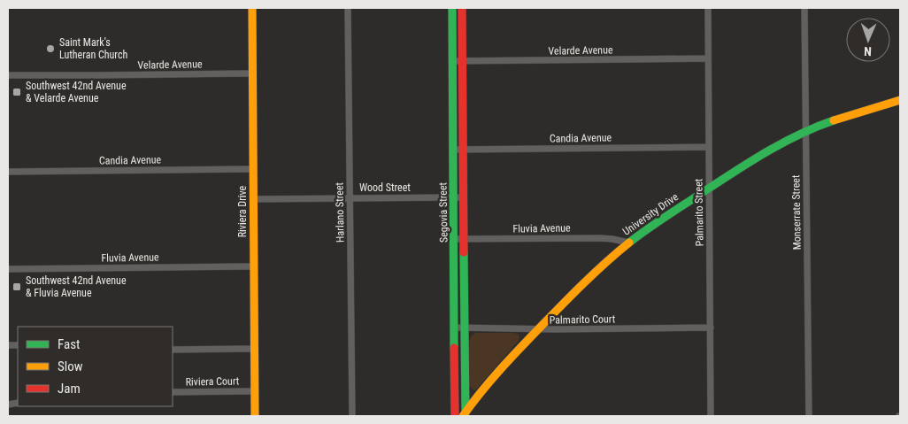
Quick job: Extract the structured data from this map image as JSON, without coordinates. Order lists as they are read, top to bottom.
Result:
{
  "streets": {
    "street": [
      "Velarde Avenue",
      "Candia Avenue",
      "Wood Street",
      "Riviera Drive",
      "Harlano Street",
      "Segovia Street",
      "Palmarito Street",
      "Monserrate Street",
      "University Drive",
      "Fluvia Avenue",
      "Palmarito Court",
      "Riviera Court"
    ]
  },
  "crossings": [
    ["Velarde Avenue", "Riviera Drive"],
    ["Velarde Avenue", "Segovia Street"],
    ["Velarde Avenue", "Palmarito Street"],
    ["Candia Avenue", "Riviera Drive"],
    ["Candia Avenue", "Segovia Street"],
    ["Candia Avenue", "Palmarito Street"],
    ["Wood Street", "Riviera Drive"],
    ["Wood Street", "Harlano Street"],
    ["Wood Street", "Segovia Street"],
    ["Riviera Drive", "Fluvia Avenue"],
    ["Riviera Drive", "Riviera Court"],
    ["Segovia Street", "University Drive"],
    ["Segovia Street", "Fluvia Avenue"],
    ["Segovia Street", "Palmarito Court"],
    ["Palmarito Street", "University Drive"],
    ["Palmarito Street", "Palmarito Court"],
    ["Monserrate Street", "University Drive"],
    ["University Drive", "Fluvia Avenue"],
    ["University Drive", "Palmarito Court"]
  ],
  "places": {
    "other": ["Saint Mark's Lutheran Church"],
    "transit": ["Southwest 42nd Avenue & Velarde Avenue", "Southwest 42nd Avenue & Fluvia Avenue"]
  },
  "legend": ["Fast", "Slow", "Jam"],
  "north": "bottom"
}
